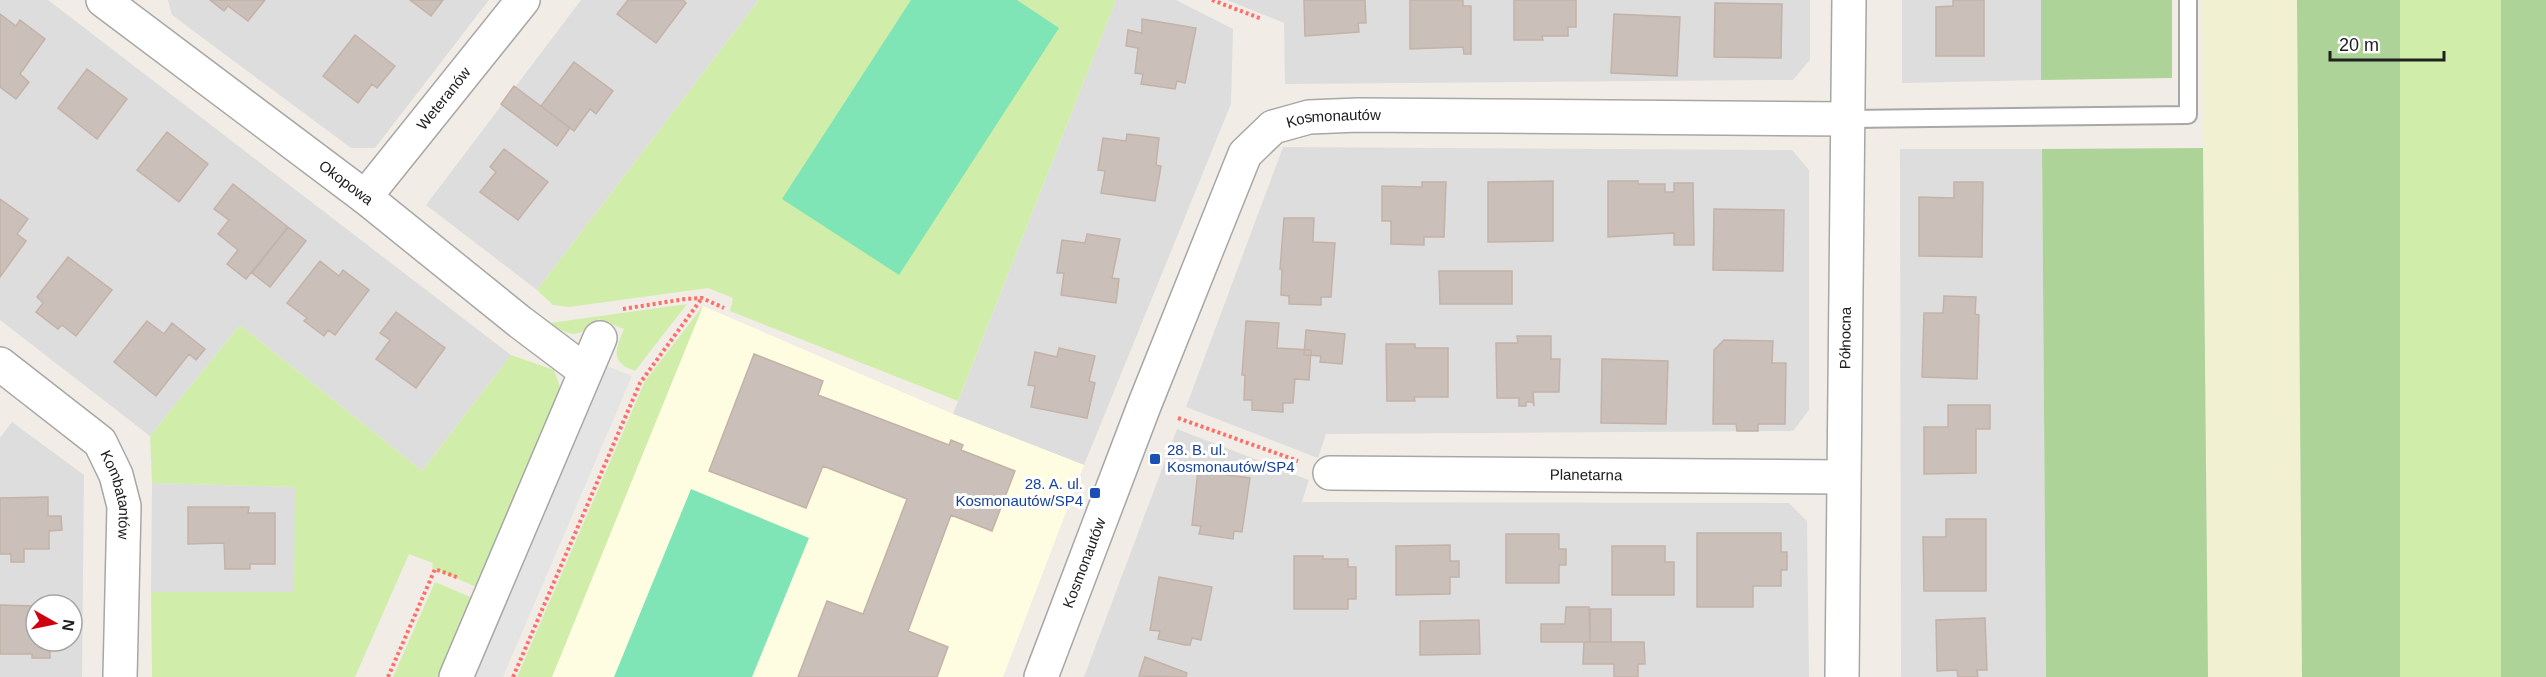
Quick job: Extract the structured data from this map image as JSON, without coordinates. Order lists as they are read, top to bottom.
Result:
{
  "streets": {
    "street": [
      "Weteranów",
      "Kosmonautów",
      "Okopowa",
      "Północna",
      "Planetarna",
      "Kombatantów"
    ]
  },
  "crossings": [
    ["Weteranów", "Okopowa"],
    ["Kosmonautów", "Północna"],
    ["Północna", "Planetarna"]
  ],
  "places": {
    "transit": ["28. B. ul. Kosmonautów/SP4", "28. A. ul. Kosmonautów/SP4"]
  },
  "scale_bar": "20 m",
  "north": "right"
}
